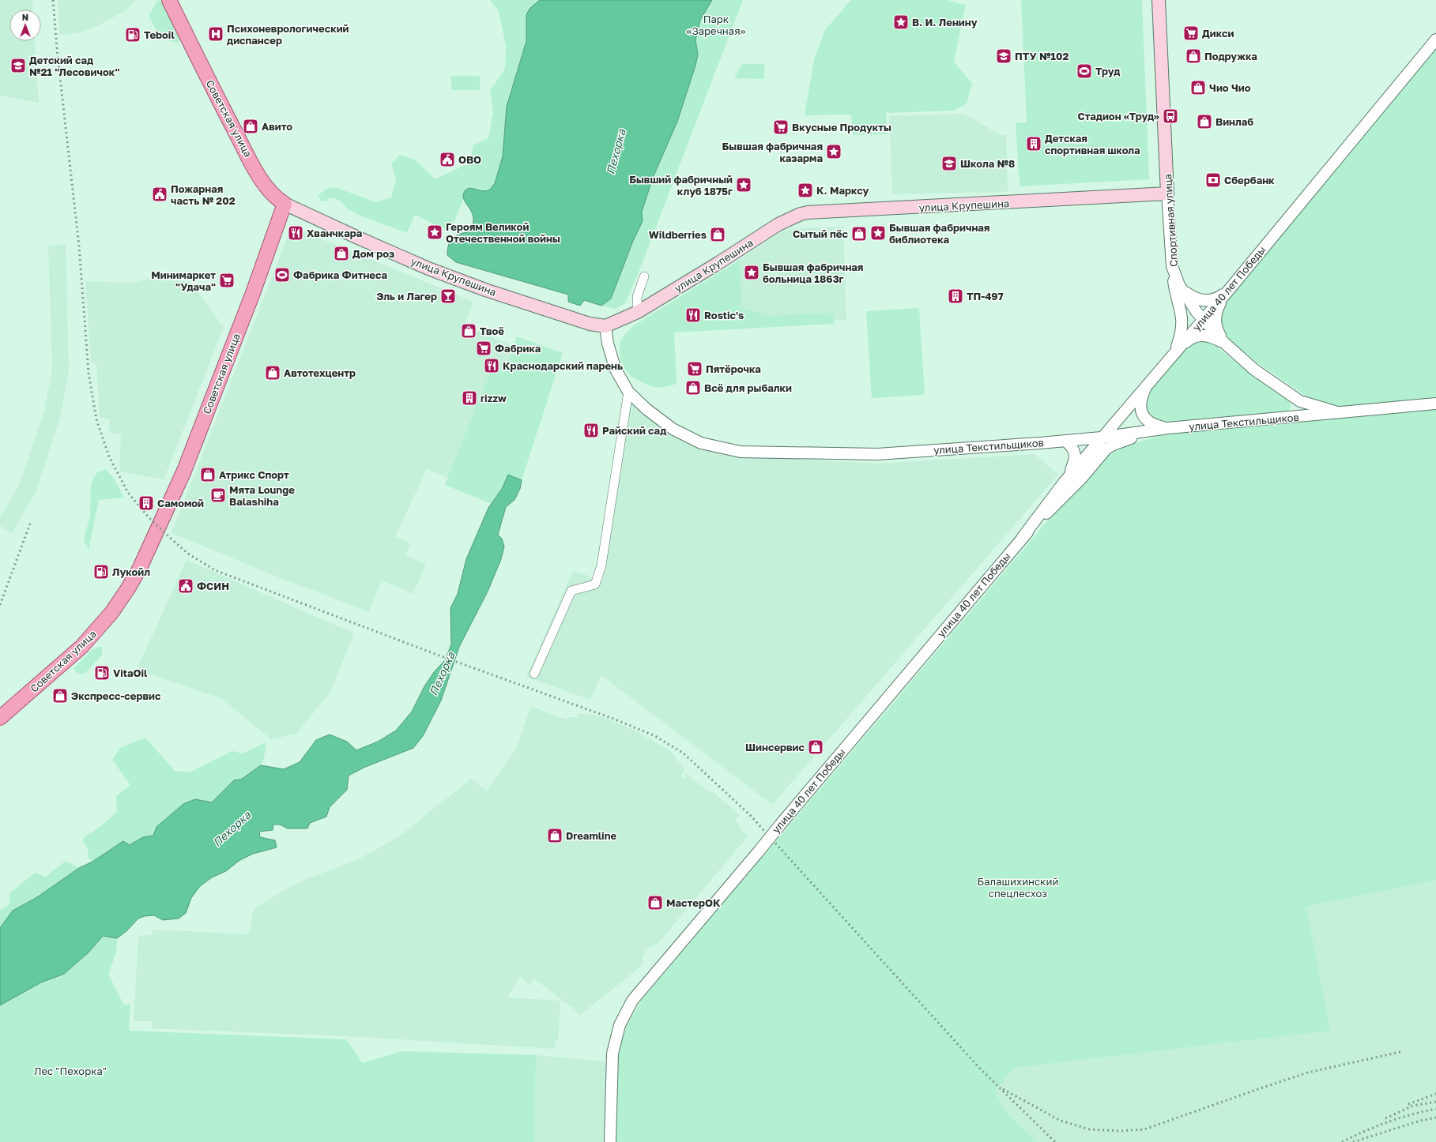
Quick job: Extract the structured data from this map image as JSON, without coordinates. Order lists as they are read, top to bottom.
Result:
{
  "streets": {
    "main road": ["Советская улица", "улица Крупешина", "Спортивная улица"],
    "street": ["улица 40 лет Победы", "улица Текстильщиков"]
  },
  "crossings": [
    ["Советская улица", "улица Крупешина"],
    ["улица Крупешина", "Спортивная улица"],
    ["улица Крупешина", "улица Текстильщиков"],
    ["Спортивная улица", "улица 40 лет Победы"],
    ["Спортивная улица", "улица Текстильщиков"],
    ["улица 40 лет Победы", "улица Текстильщиков"]
  ],
  "water": ["Пехорка"],
  "parks": ["Парк «Заречная»", "Балашихинский спецлесхоз", "Лес \"Пехорка\""],
  "places": {
    "place": [
      "В. И. Ленину",
      "Бывшая фабричная казарма",
      "Бывший фабричный клуб 1875г",
      "К. Марксу",
      "Героям Великой Отечественной войны",
      "Бывшая фабричная библиотека",
      "Бывшая фабричная больница 1863г"
    ],
    "supermarket": [
      "Дикси",
      "Вкусные Продукты",
      "Минимаркет \"Удача\"",
      "Фабрика",
      "Пятёрочка"
    ],
    "hospital": ["Психоневрологический диспансер"],
    "fuel station": ["Teboil", "Лукойл", "VitaOil"],
    "school or university": ["ПТУ №102", "Детский сад №21 \"Лесовичок\"", "Школа №8"],
    "shop": [
      "Подружка",
      "Чио Чио",
      "Винлаб",
      "Авито",
      "Сытый пёс",
      "Wildberries",
      "Дом роз",
      "Твоё",
      "Автотехцентр",
      "Всё для рыбалки",
      "Атрикс Спорт",
      "Экспресс-сервис",
      "Шинсервис",
      "Dreamline",
      "МастерОК"
    ],
    "sports": ["Труд", "Фабрика Фитнеса"],
    "bus stop": ["Стадион «Труд»"],
    "building": [
      "Детская спортивная школа",
      "ТП-497",
      "rizzw",
      "Самомой"
    ],
    "public building": ["ОВО", "Пожарная часть № 202", "ФСИН"],
    "bank": ["Сбербанк"],
    "restaurant": [
      "Хванчкара",
      "Rostic's",
      "Краснодарский парень",
      "Райский сад"
    ],
    "bar": ["Эль и Лагер"],
    "cafe": ["Мята Lounge Balashiha"]
  },
  "north": "top"
}
